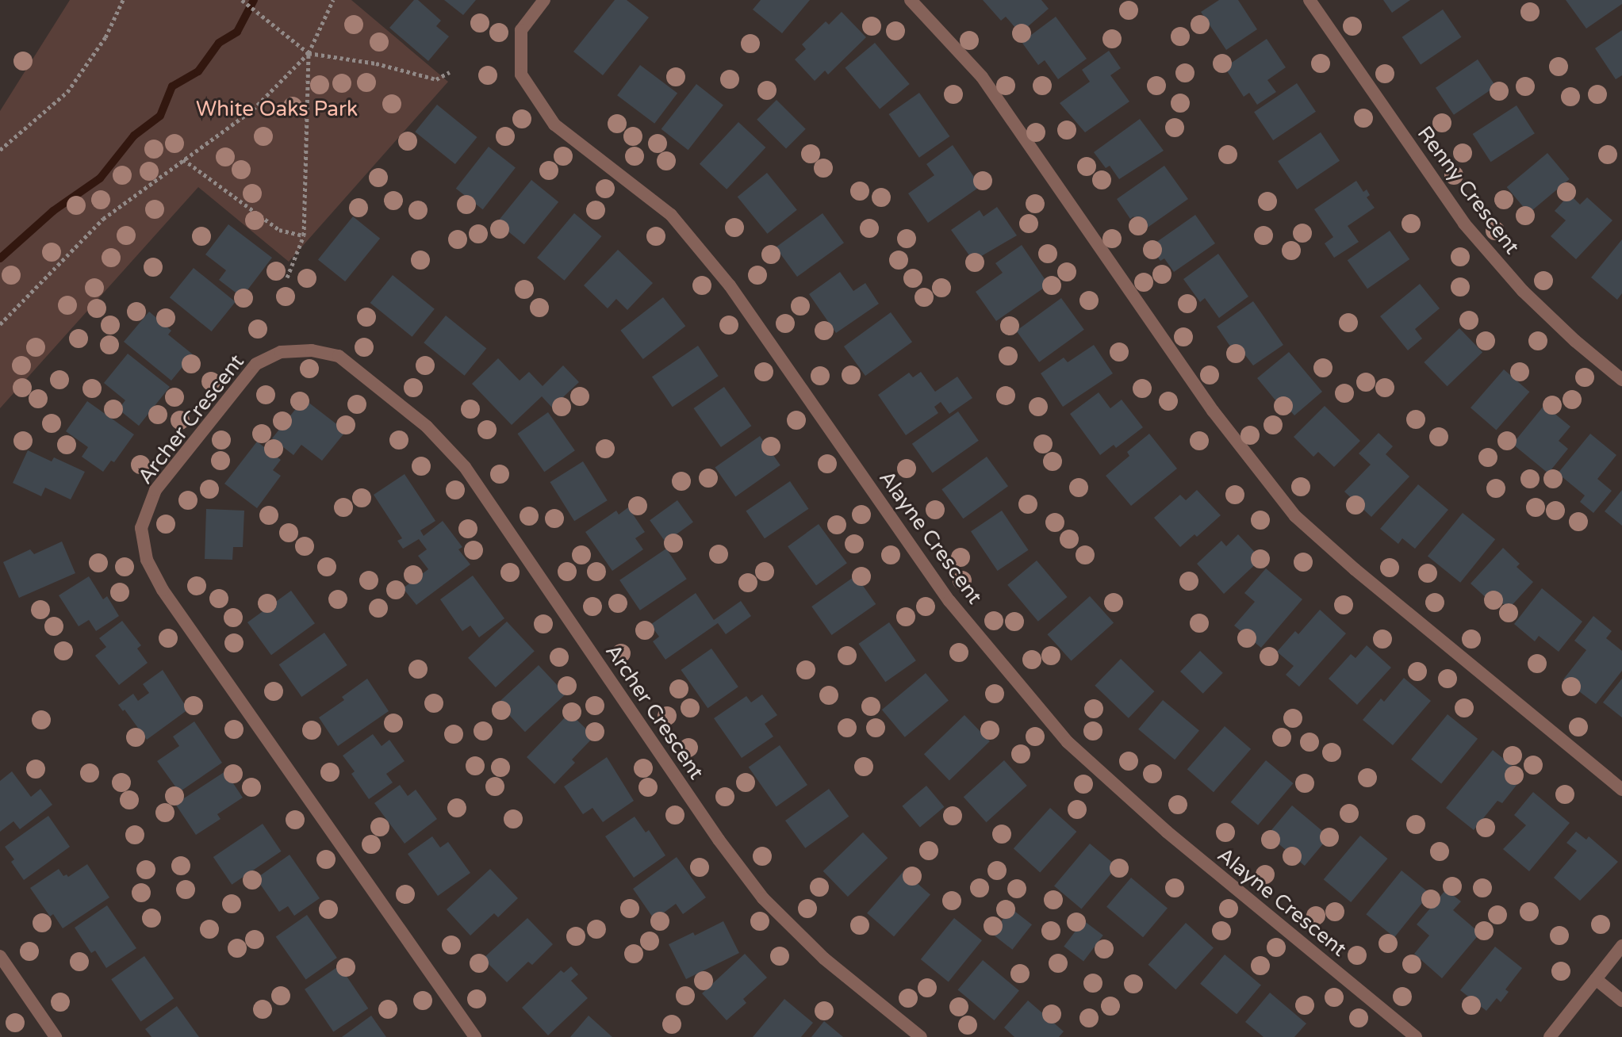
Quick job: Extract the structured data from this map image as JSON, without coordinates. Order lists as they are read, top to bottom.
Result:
{
  "streets": {
    "street": ["Renny Crescent", "Archer Crescent", "Alayne Crescent"]
  },
  "parks": ["White Oaks Park"]
}
